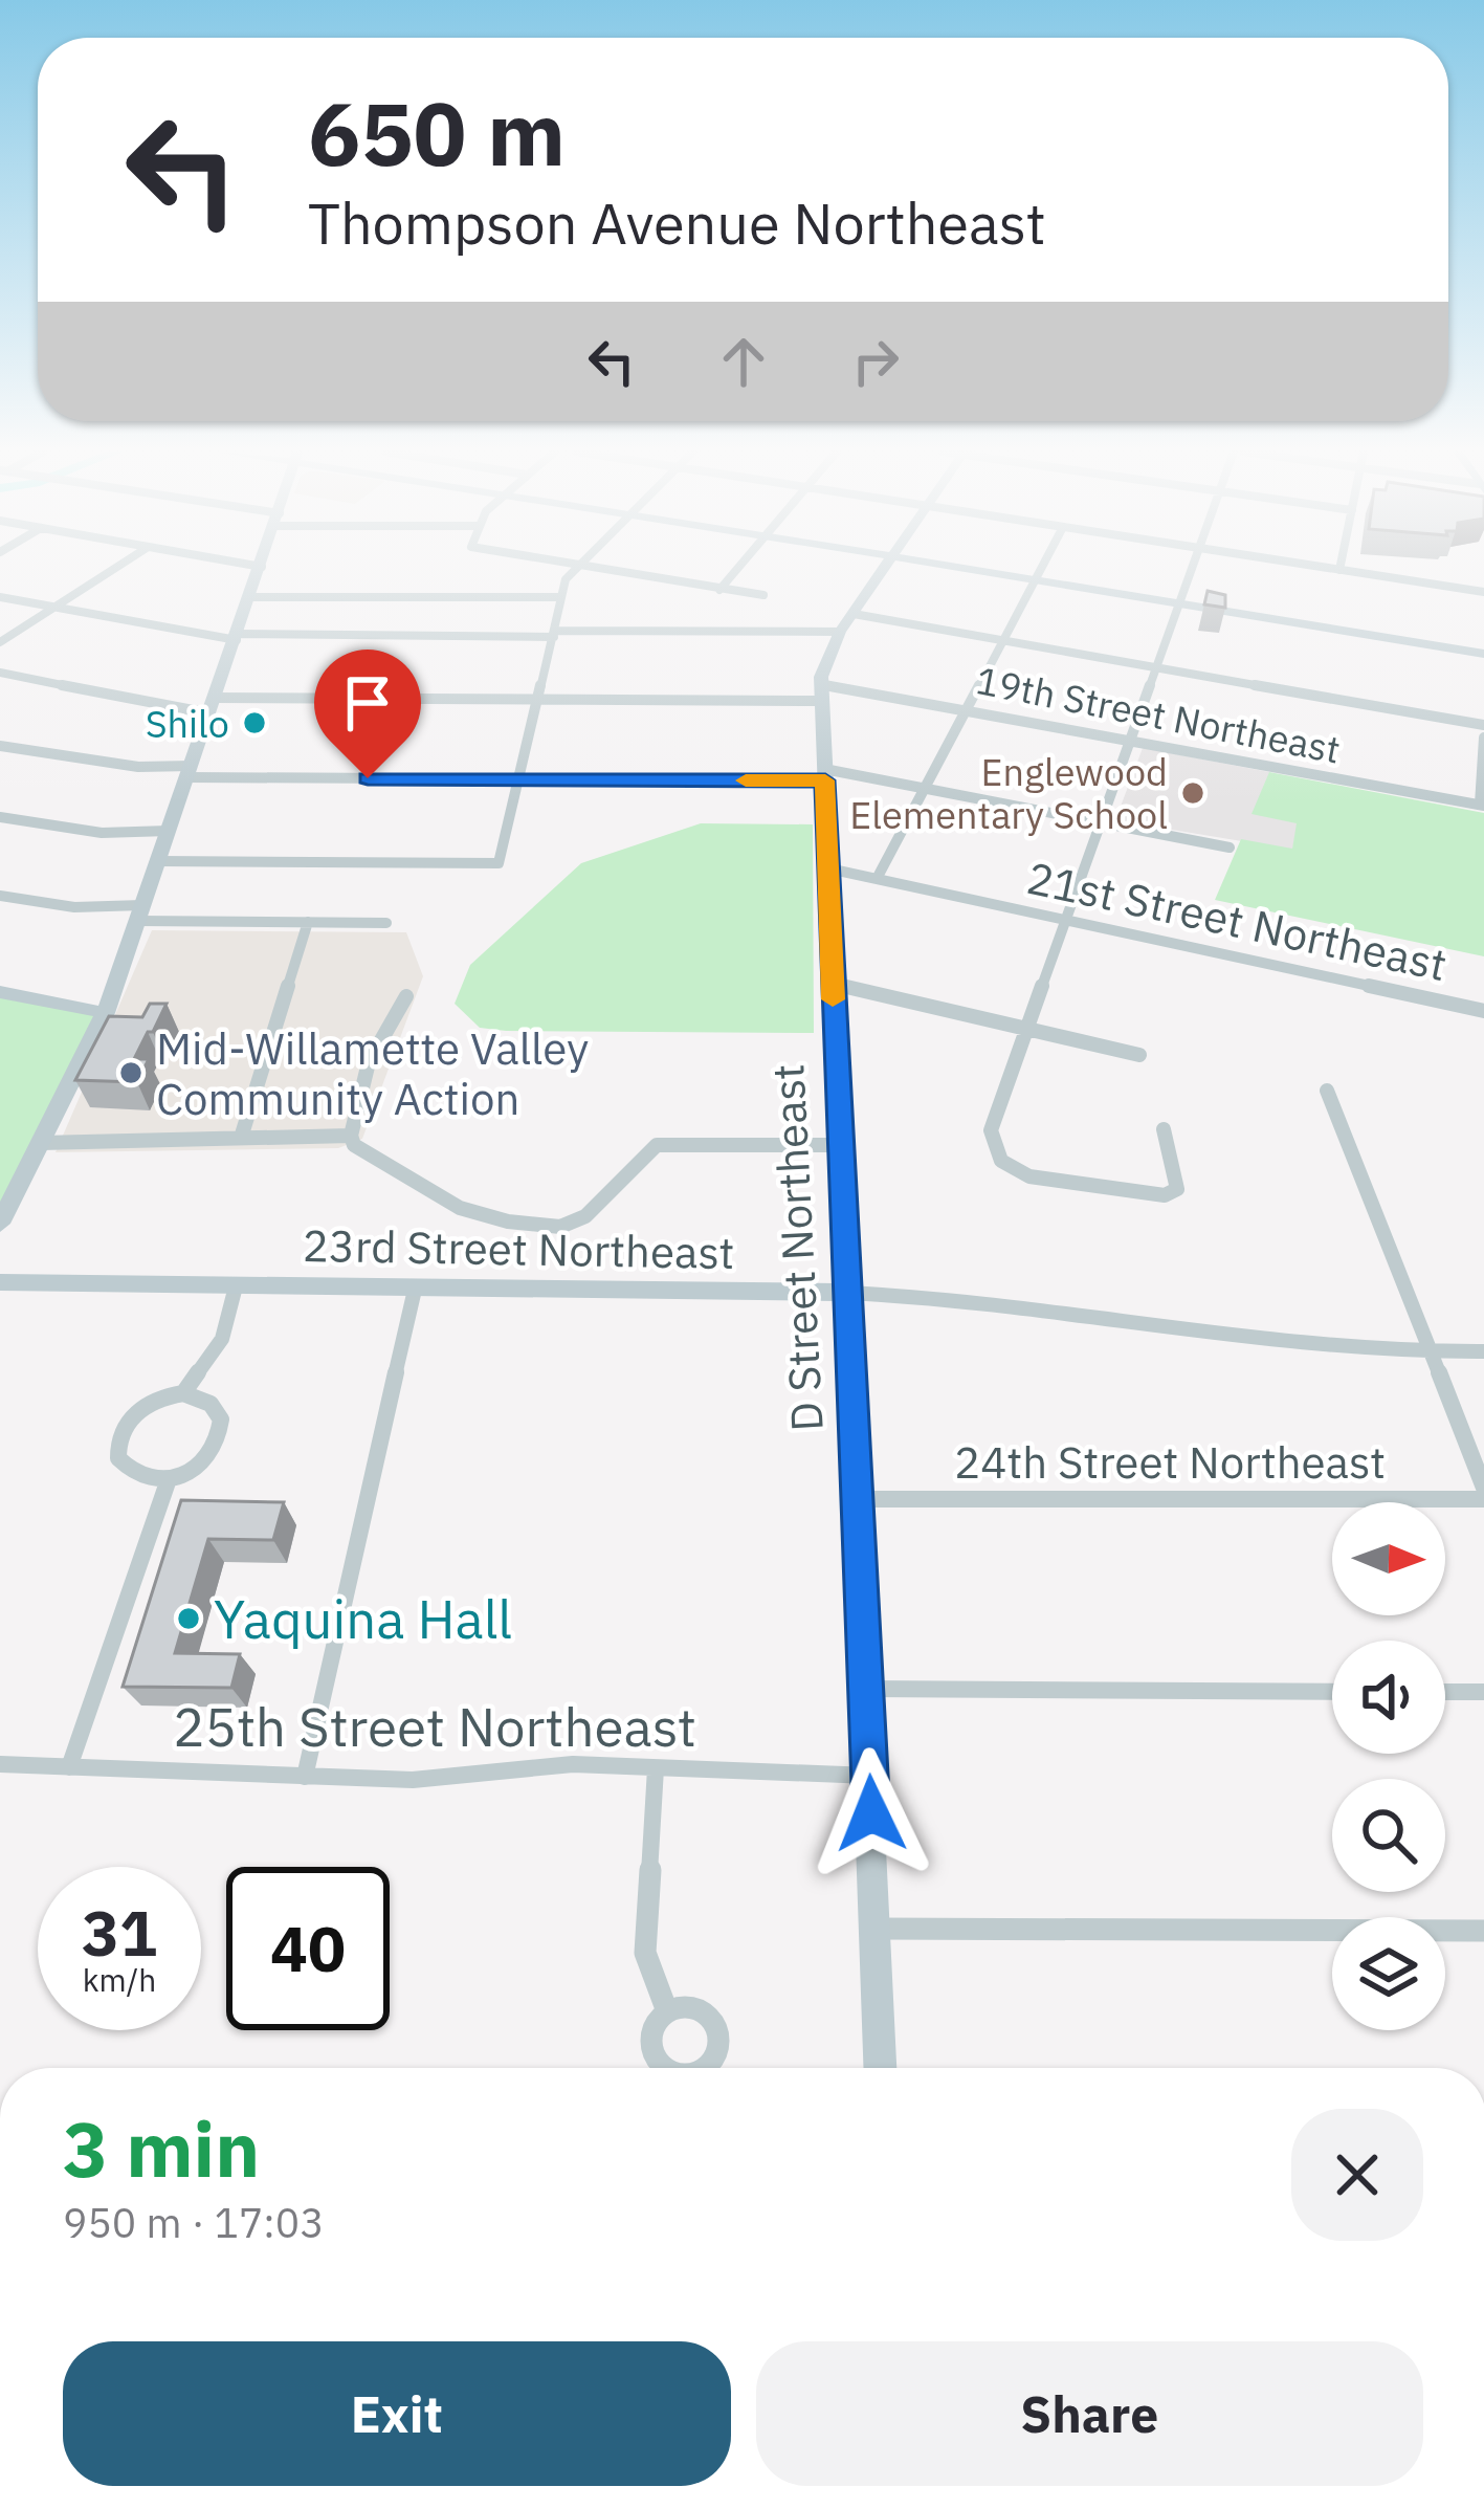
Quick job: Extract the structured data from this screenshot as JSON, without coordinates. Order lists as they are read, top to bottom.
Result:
{
  "streets": {
    "main road": ["D Street Northeast", "23rd Street Northeast"],
    "street": [
      "19th Street Northeast",
      "21st Street Northeast",
      "24th Street Northeast",
      "25th Street Northeast"
    ]
  },
  "crossings": [
    ["19th Street Northeast", "D Street Northeast"],
    ["21st Street Northeast", "D Street Northeast"],
    ["D Street Northeast", "23rd Street Northeast"],
    ["D Street Northeast", "24th Street Northeast"],
    ["D Street Northeast", "25th Street Northeast"]
  ],
  "places": [
    "Shilo",
    "Englewood Elementary School",
    "Mid-Willamette Valley Community Action",
    "Yaquina Hall"
  ],
  "north": "right",
  "page": {
    "turn": ["650 m", "Thompson Avenue Northeast"],
    "speed": "31 km/h",
    "limit": "40",
    "heading": ["3 min", "950 m · 17:03"],
    "buttons": ["Exit", "Share"]
  }
}
